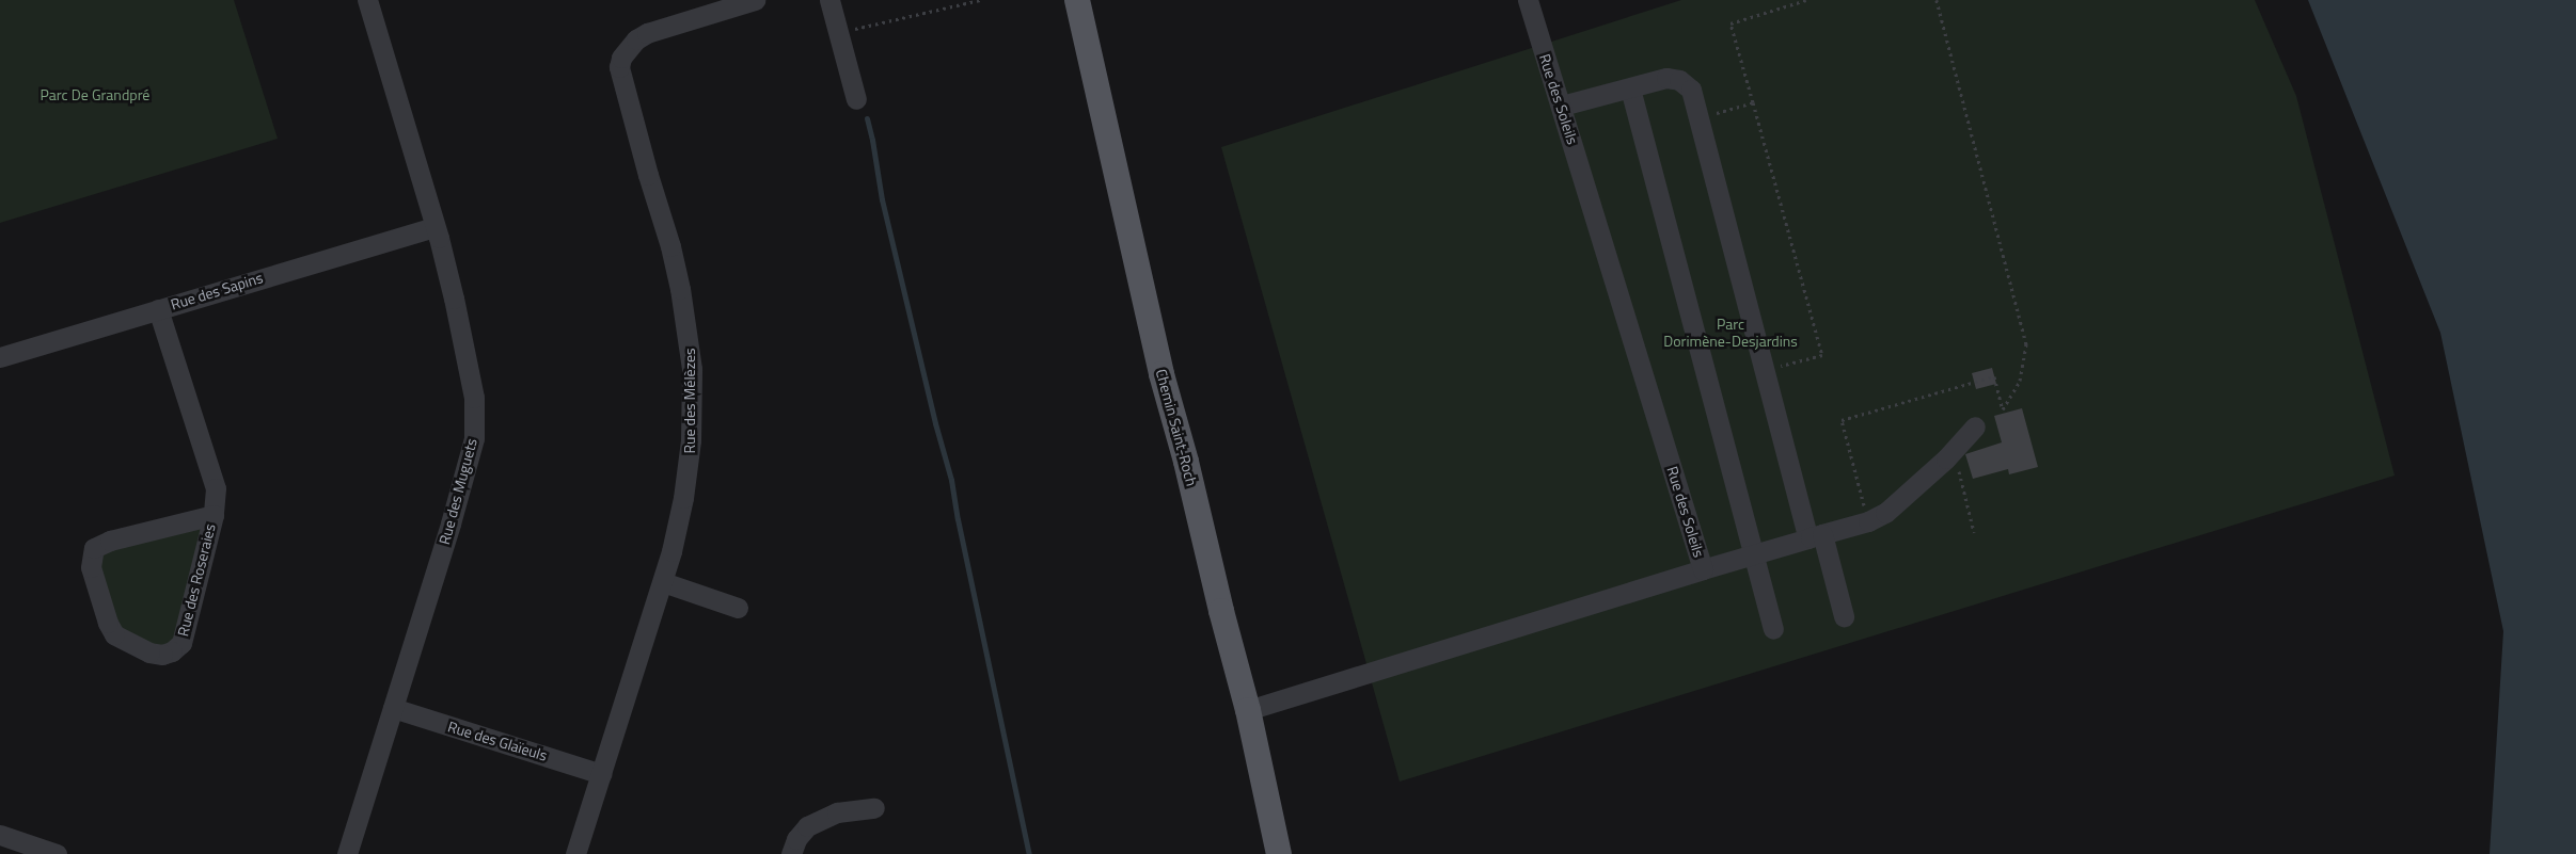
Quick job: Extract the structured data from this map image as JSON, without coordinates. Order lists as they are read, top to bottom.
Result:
{
  "streets": {
    "main road": ["Chemin Saint-Roch"],
    "street": [
      "Rue des Soleils",
      "Rue des Sapins",
      "Rue des Mélèzes",
      "Rue des Muguets",
      "Rue des Roseraies",
      "Rue des Glaïeuls"
    ]
  },
  "crossings": [
    ["Rue des Soleils", "Chemin Saint-Roch"],
    ["Rue des Sapins", "Rue des Muguets"],
    ["Rue des Sapins", "Rue des Roseraies"],
    ["Rue des Mélèzes", "Rue des Glaïeuls"],
    ["Rue des Muguets", "Rue des Glaïeuls"]
  ],
  "parks": ["Parc De Grandpré", "Parc Dorimène-Desjardins"]
}
